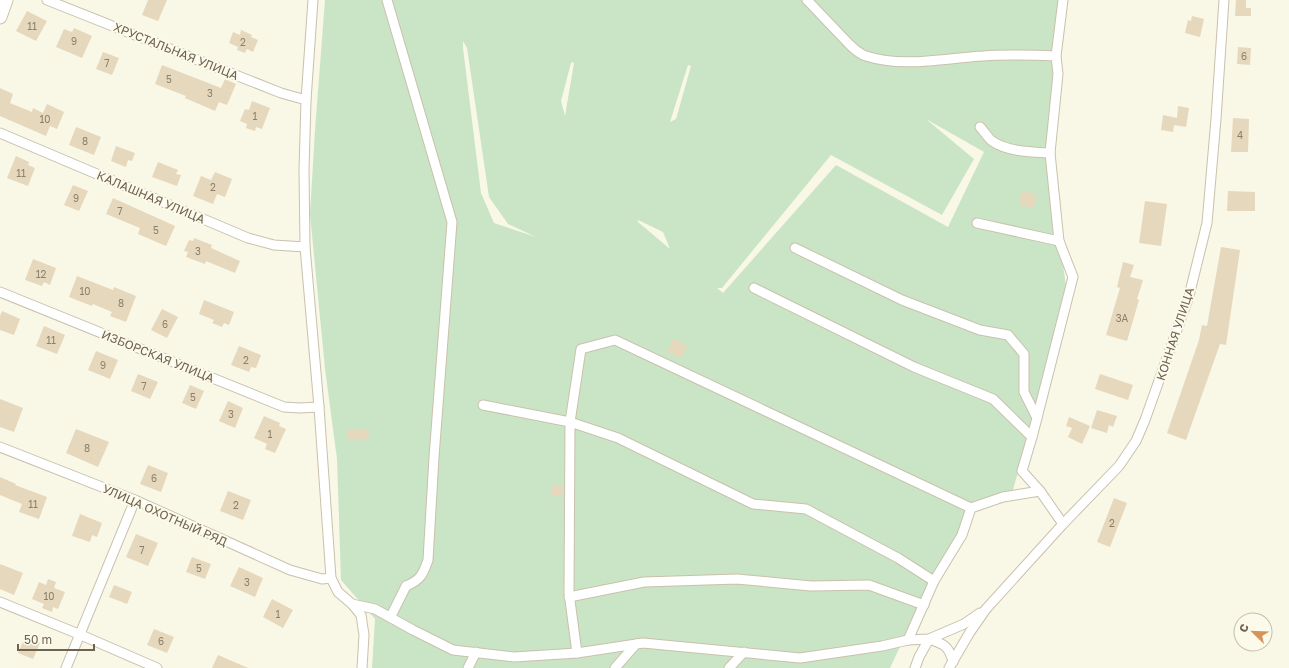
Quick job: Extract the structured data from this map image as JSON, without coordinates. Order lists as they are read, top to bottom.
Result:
{
  "streets": {
    "street": [
      "ХРУСТАЛЬНАЯ УЛИЦА",
      "КАЛАШНАЯ УЛИЦА",
      "КОННАЯ УЛИЦА",
      "ИЗБОРСКАЯ УЛИЦА",
      "УЛИЦА ОХОТНЫЙ РЯД"
    ]
  },
  "house_numbers": [
    "11",
    "9",
    "2",
    "6",
    "7",
    "5",
    "3",
    "1",
    "10",
    "4",
    "8",
    "11",
    "2",
    "9",
    "7",
    "5",
    "3",
    "12",
    "10",
    "8",
    "3А",
    "6",
    "11",
    "2",
    "9",
    "7",
    "5",
    "3",
    "1",
    "8",
    "6",
    "11",
    "2",
    "2",
    "7",
    "5",
    "3",
    "10",
    "1",
    "6"
  ],
  "scale_bar": "50 m",
  "north": "top left"
}
